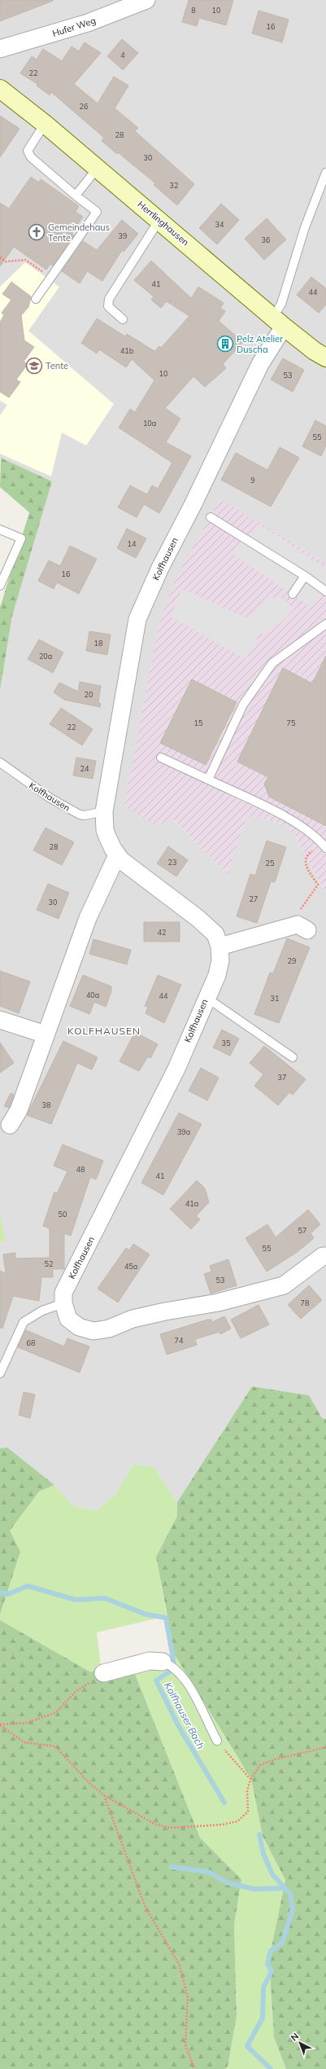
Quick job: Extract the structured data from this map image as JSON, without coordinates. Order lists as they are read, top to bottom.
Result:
{
  "streets": {
    "street": ["Hufer Weg", "Herrlinghausen", "Kolfhausen"]
  },
  "crossings": [
    ["Herrlinghausen", "Kolfhausen"]
  ],
  "districts": ["KOLFHAUSEN"],
  "water": ["Kolfhauser Bach"],
  "places": {
    "church": ["Gemeindehaus Tente"],
    "building": ["Pelz Atelier Duscha"],
    "school or university": ["Tente"]
  },
  "house_numbers": [
    "8",
    "10",
    "16",
    "4",
    "22",
    "26",
    "28",
    "30",
    "32",
    "34",
    "39",
    "36",
    "41",
    "44",
    "41b",
    "10",
    "53",
    "10a",
    "55",
    "9",
    "14",
    "16",
    "18",
    "20a",
    "20",
    "15",
    "75",
    "22",
    "24",
    "28",
    "23",
    "25",
    "27",
    "30",
    "42",
    "29",
    "40a",
    "44",
    "31",
    "35",
    "37",
    "38",
    "39a",
    "48",
    "41",
    "41a",
    "50",
    "57",
    "55",
    "52",
    "45a",
    "53",
    "78",
    "74",
    "68"
  ],
  "north": "top left"
}
